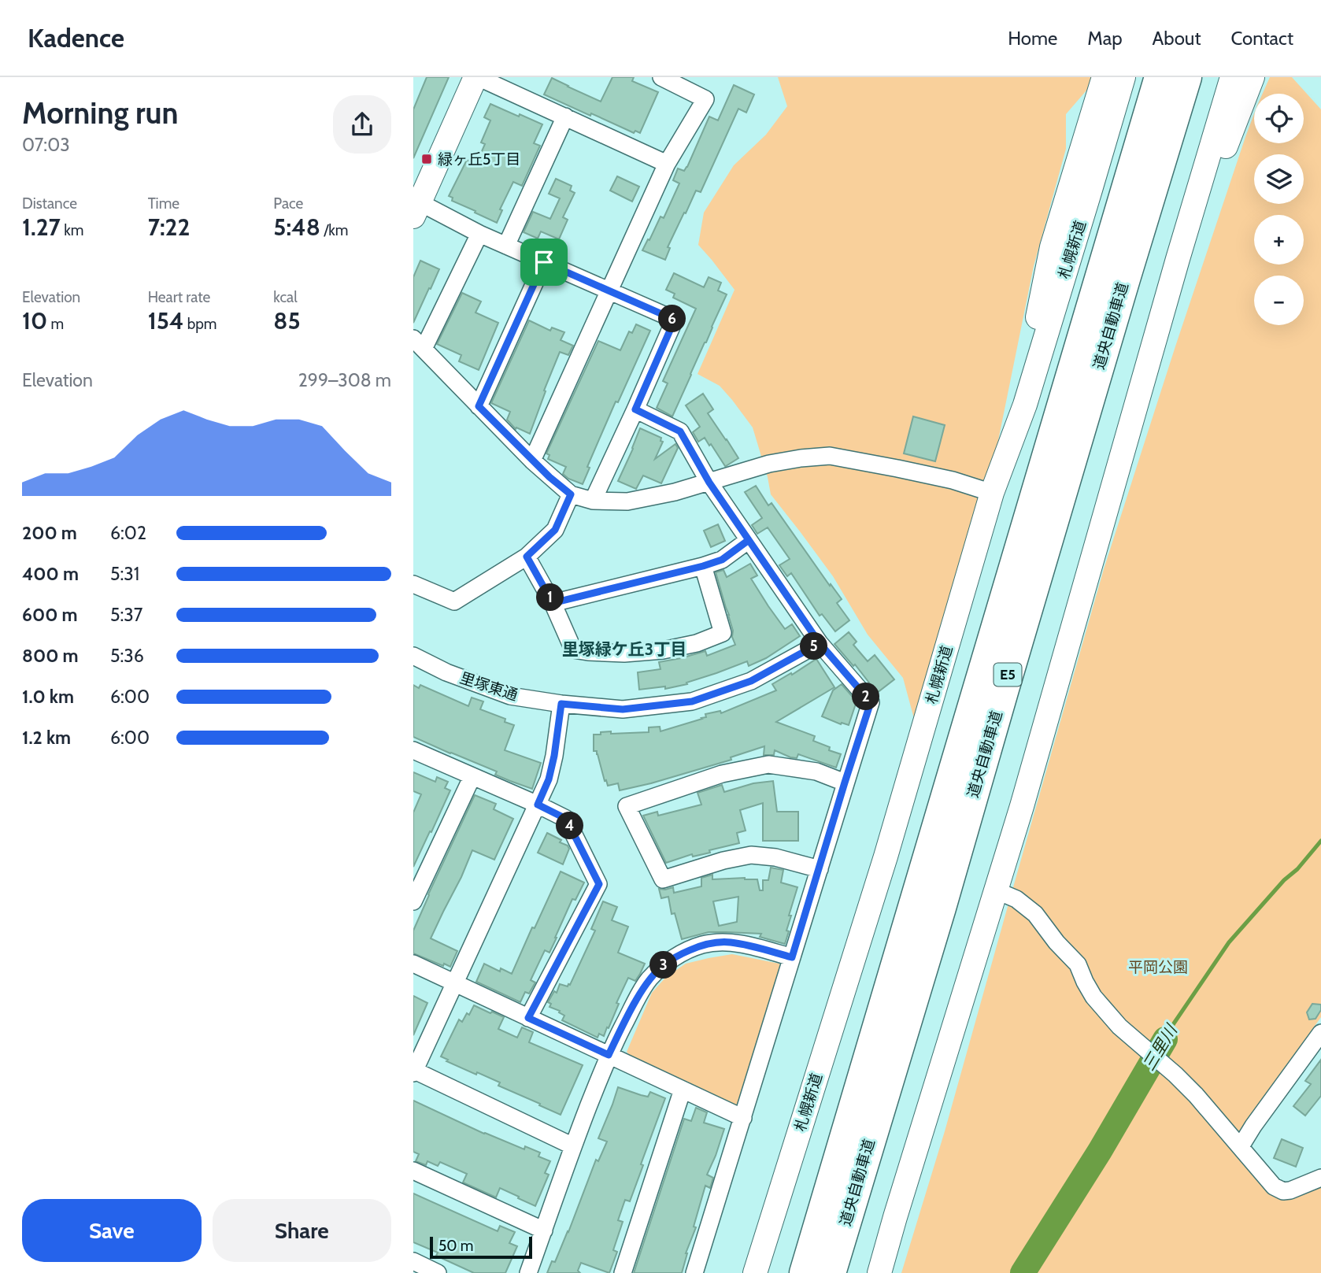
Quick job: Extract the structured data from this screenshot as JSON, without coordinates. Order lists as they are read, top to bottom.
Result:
{
  "streets": {
    "highway": ["道央自動車道", "E5"],
    "street": ["札幌新道", "里塚東通"]
  },
  "districts": ["里塚緑ケ丘3丁目"],
  "water": ["三里川"],
  "parks": ["平岡公園"],
  "places": {
    "transit": ["緑ヶ丘5丁目"]
  },
  "scale_bar": "50 m",
  "page": {
    "header": "Kadence",
    "nav": [
      "Home",
      "Map",
      "About",
      "Contact"
    ],
    "heading": ["Morning run", "07:03"],
    "map_buttons": ["+", "−"],
    "stats": [
      ["Distance", "1.27 km"],
      ["Time", "7:22"],
      ["Pace", "5:48 /km"],
      ["Elevation", "10 m"],
      ["Heart rate", "154 bpm"],
      ["kcal", "85"]
    ],
    "pins": [
      "6",
      "1",
      "5",
      "2",
      "4",
      "3"
    ],
    "chart": ["Elevation", "299–308 m"],
    "list": [
      {
        "name": "200 m",
        "note": "6:02"
      },
      {
        "name": "400 m",
        "note": "5:31"
      },
      {
        "name": "600 m",
        "note": "5:37"
      },
      {
        "name": "800 m",
        "note": "5:36"
      },
      {
        "name": "1.0 km",
        "note": "6:00"
      },
      {
        "name": "1.2 km",
        "note": "6:00"
      }
    ],
    "buttons": ["Save", "Share"],
    "scale": "50 m"
  }
}
